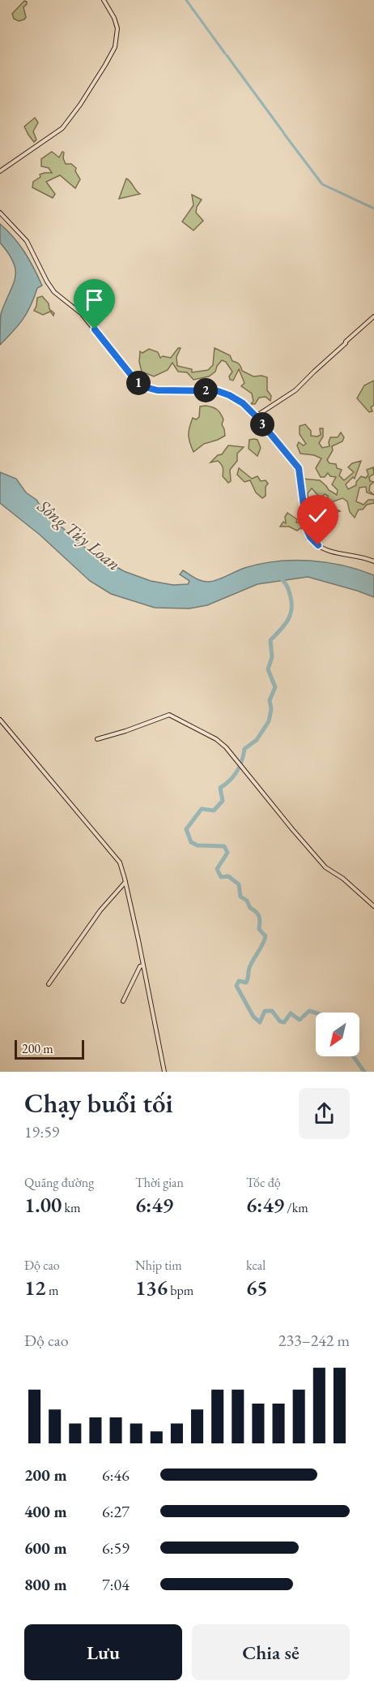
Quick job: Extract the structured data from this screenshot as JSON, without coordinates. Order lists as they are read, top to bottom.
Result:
{
  "water": ["Sông Túy Loan"],
  "scale_bar": "200 m",
  "north": "bottom left",
  "page": {
    "pins": ["1", "2", "3"],
    "scale": "200 m",
    "heading": ["Chạy buổi tối", "19:59"],
    "stats": [
      ["Quãng đường", "1.00 km"],
      ["Thời gian", "6:49"],
      ["Tốc độ", "6:49 /km"],
      ["Độ cao", "12 m"],
      ["Nhịp tim", "136 bpm"],
      ["kcal", "65"]
    ],
    "chart": ["Độ cao", "233–242 m"],
    "list": [
      {
        "name": "200 m",
        "note": "6:46"
      },
      {
        "name": "400 m",
        "note": "6:27"
      },
      {
        "name": "600 m",
        "note": "6:59"
      },
      {
        "name": "800 m",
        "note": "7:04"
      }
    ],
    "buttons": ["Lưu", "Chia sẻ"]
  }
}
